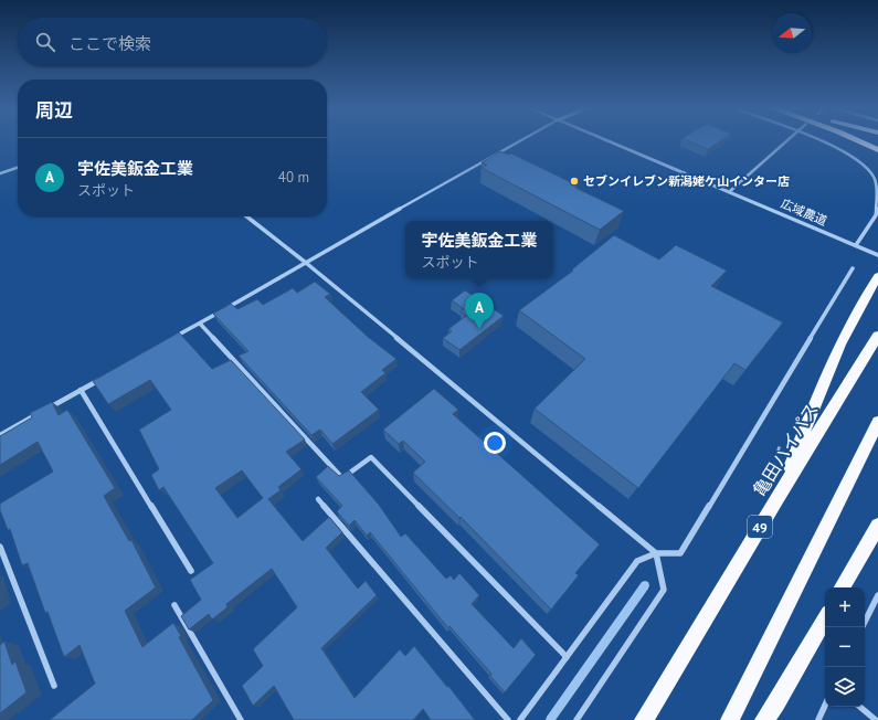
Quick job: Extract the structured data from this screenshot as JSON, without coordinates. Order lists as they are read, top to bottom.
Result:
{
  "streets": {
    "highway": ["亀田バイパス", "49"],
    "street": ["広域農道"]
  },
  "places": ["セブンイレブン新潟姥ケ山インター店"],
  "north": "left",
  "page": {
    "search": "ここで検索",
    "heading": "周辺",
    "list": [
      {
        "mark": "A",
        "name": "宇佐美鈑金工業",
        "note": "スポット",
        "value": "40 m"
      }
    ],
    "popup": ["宇佐美鈑金工業", "スポット"],
    "pins": "A",
    "map_buttons": ["+", "−"]
  }
}
